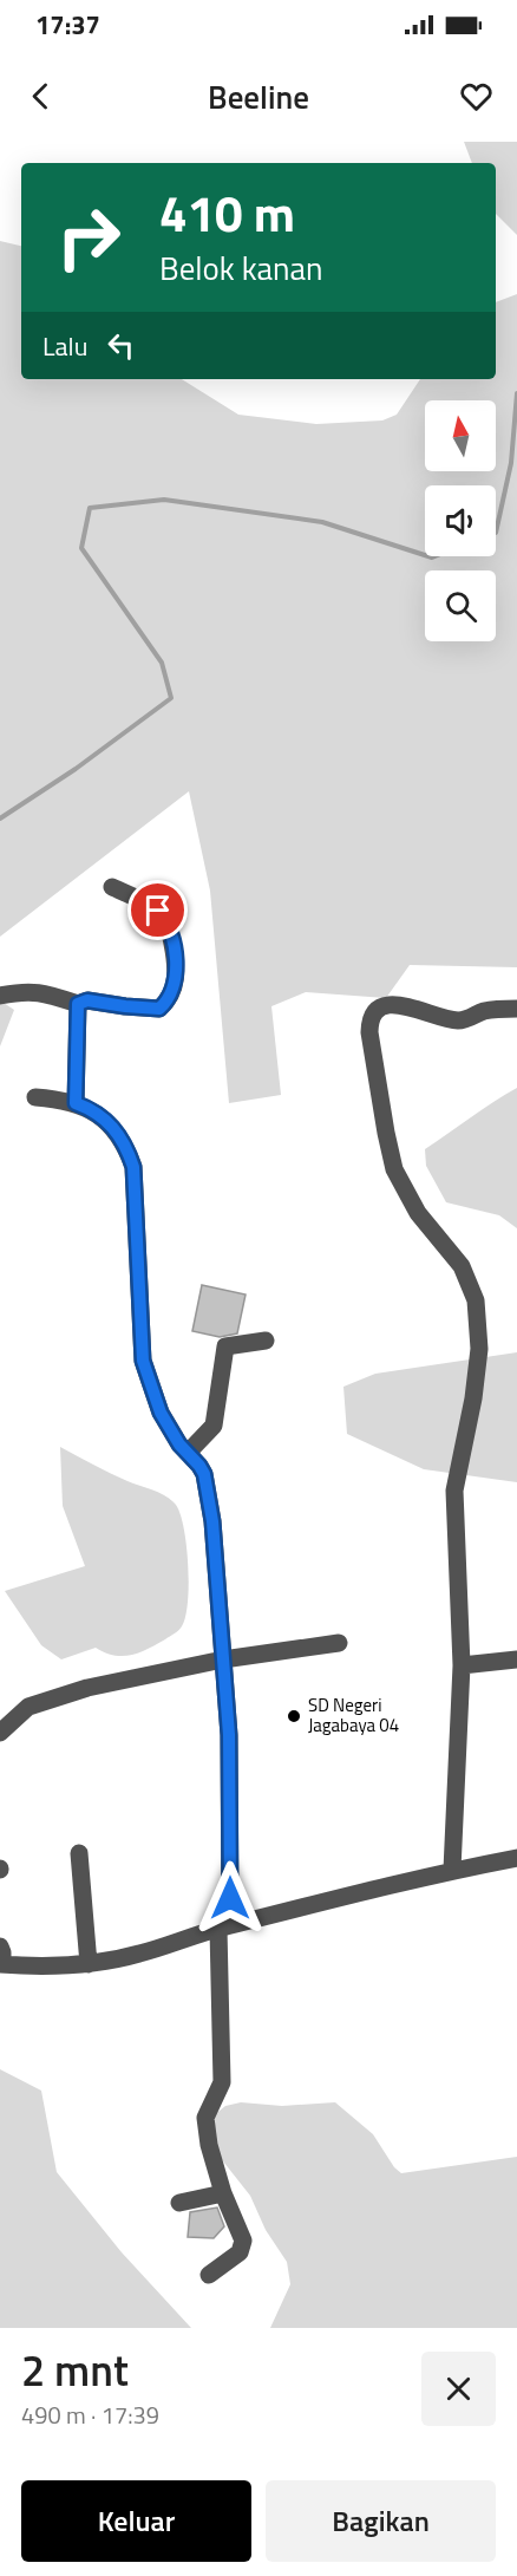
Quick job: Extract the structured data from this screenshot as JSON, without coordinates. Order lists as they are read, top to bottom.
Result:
{
  "places": ["SD Negeri Jagabaya 04"],
  "north": "top",
  "page": {
    "status": "17:37",
    "header": "Beeline",
    "turn": ["410 m", "Belok kanan"],
    "then": "Lalu",
    "heading": ["2 mnt", "490 m · 17:39"],
    "buttons": ["Keluar", "Bagikan"]
  }
}
